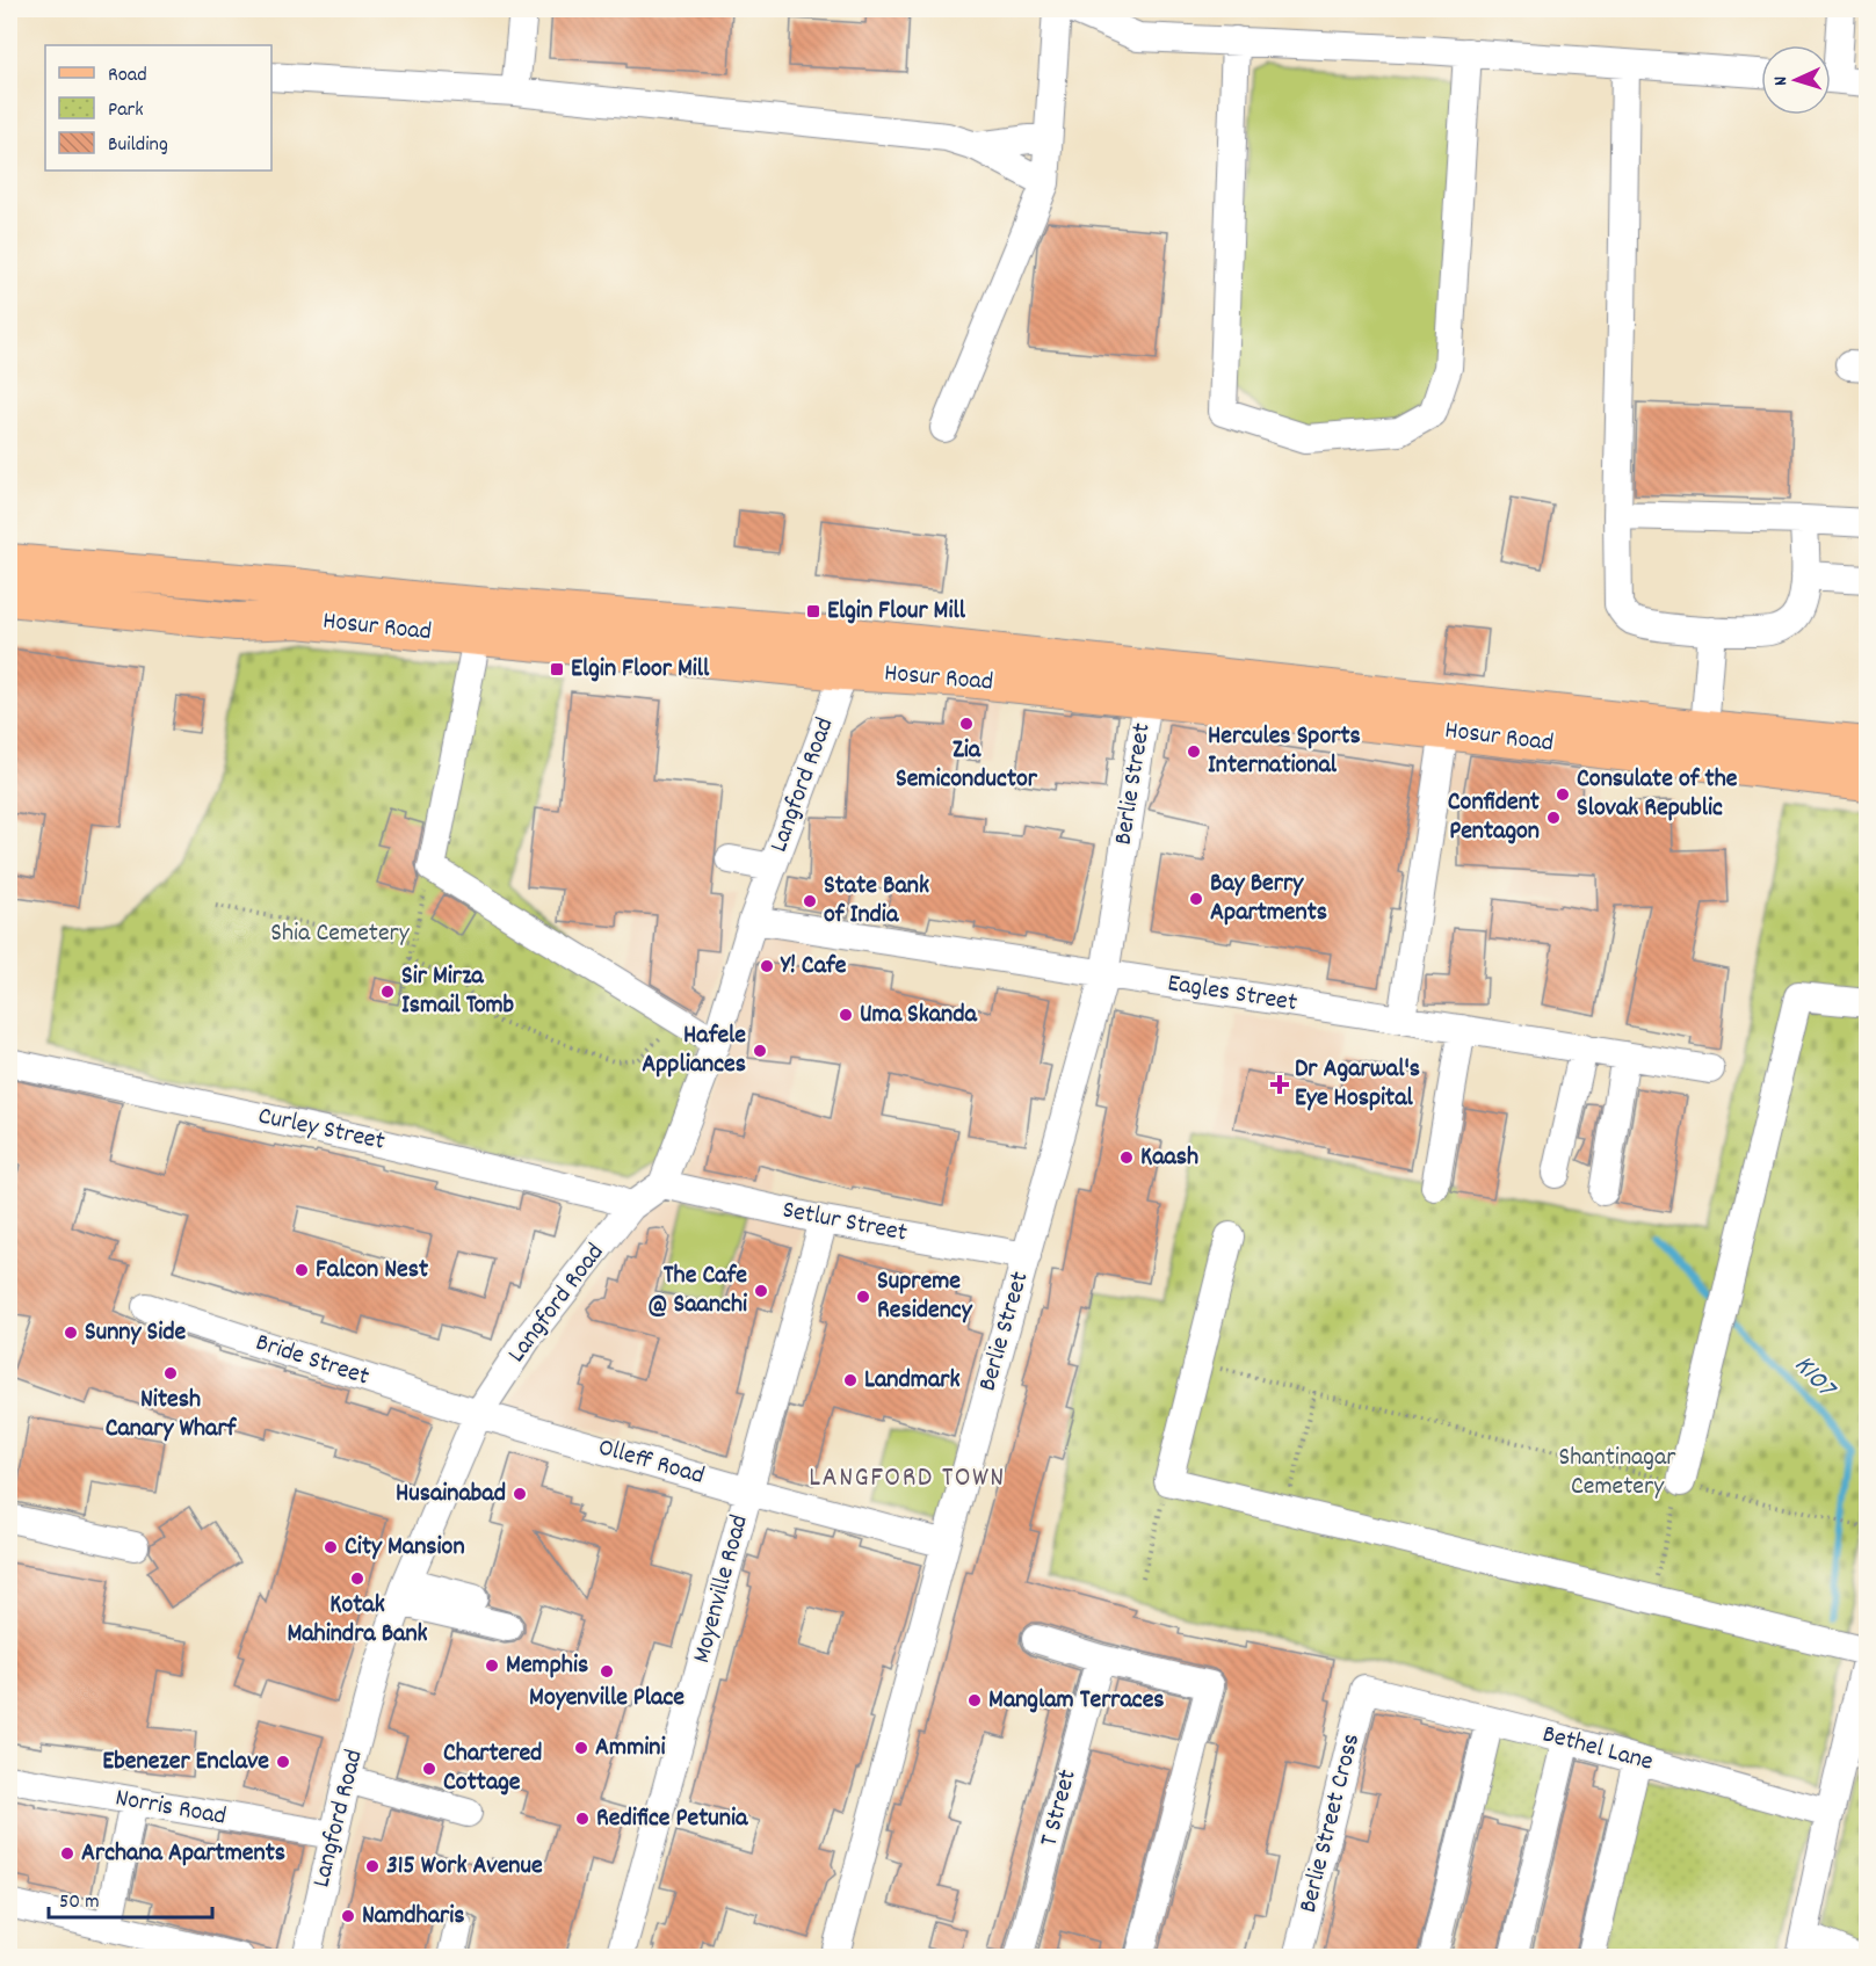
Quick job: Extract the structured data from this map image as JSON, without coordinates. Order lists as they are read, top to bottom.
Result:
{
  "streets": {
    "main road": ["Hosur Road"],
    "street": [
      "Berlie Street",
      "Langford Road",
      "Eagles Street",
      "Curley Street",
      "Setlur Street",
      "Bride Street",
      "Olleff Road",
      "Moyenville Road",
      "Bethel Lane",
      "Norris Road",
      "T Street",
      "Berlie Street Cross"
    ]
  },
  "crossings": [
    ["Hosur Road", "Berlie Street"],
    ["Hosur Road", "Langford Road"],
    ["Berlie Street", "Eagles Street"],
    ["Berlie Street", "Setlur Street"],
    ["Berlie Street", "Olleff Road"],
    ["Langford Road", "Eagles Street"],
    ["Langford Road", "Curley Street"],
    ["Langford Road", "Setlur Street"],
    ["Langford Road", "Bride Street"],
    ["Langford Road", "Olleff Road"],
    ["Langford Road", "Norris Road"],
    ["Setlur Street", "Moyenville Road"],
    ["Bride Street", "Olleff Road"],
    ["Olleff Road", "Moyenville Road"],
    ["Bethel Lane", "Berlie Street Cross"]
  ],
  "districts": ["LANGFORD TOWN"],
  "water": ["K107"],
  "parks": ["Shia Cemetery", "Shantinagar Cemetery"],
  "places": {
    "transit": ["Elgin Flour Mill", "Elgin Floor Mill"],
    "other": [
      "Zia Semiconductor",
      "Hercules Sports International",
      "Consulate of the Slovak Republic",
      "Confident Pentagon",
      "Bay Berry Apartments",
      "State Bank of India",
      "Y! Cafe",
      "Sir Mirza Ismail Tomb",
      "Uma Skanda",
      "Hafele Appliances",
      "Kaash",
      "Falcon Nest",
      "The Cafe @ Saanchi",
      "Supreme Residency",
      "Sunny Side",
      "Nitesh Canary Wharf",
      "Landmark",
      "Husainabad",
      "City Mansion",
      "Kotak Mahindra Bank",
      "Memphis",
      "Moyenville Place",
      "Manglam Terraces",
      "Ammini",
      "Ebenezer Enclave",
      "Chartered Cottage",
      "Redifice Petunia",
      "Archana Apartments",
      "315 Work Avenue",
      "Namdharis"
    ],
    "health": ["Dr Agarwal's Eye Hospital"]
  },
  "legend": ["Road", "Park", "Building"],
  "scale_bar": "50 m",
  "north": "left"
}
